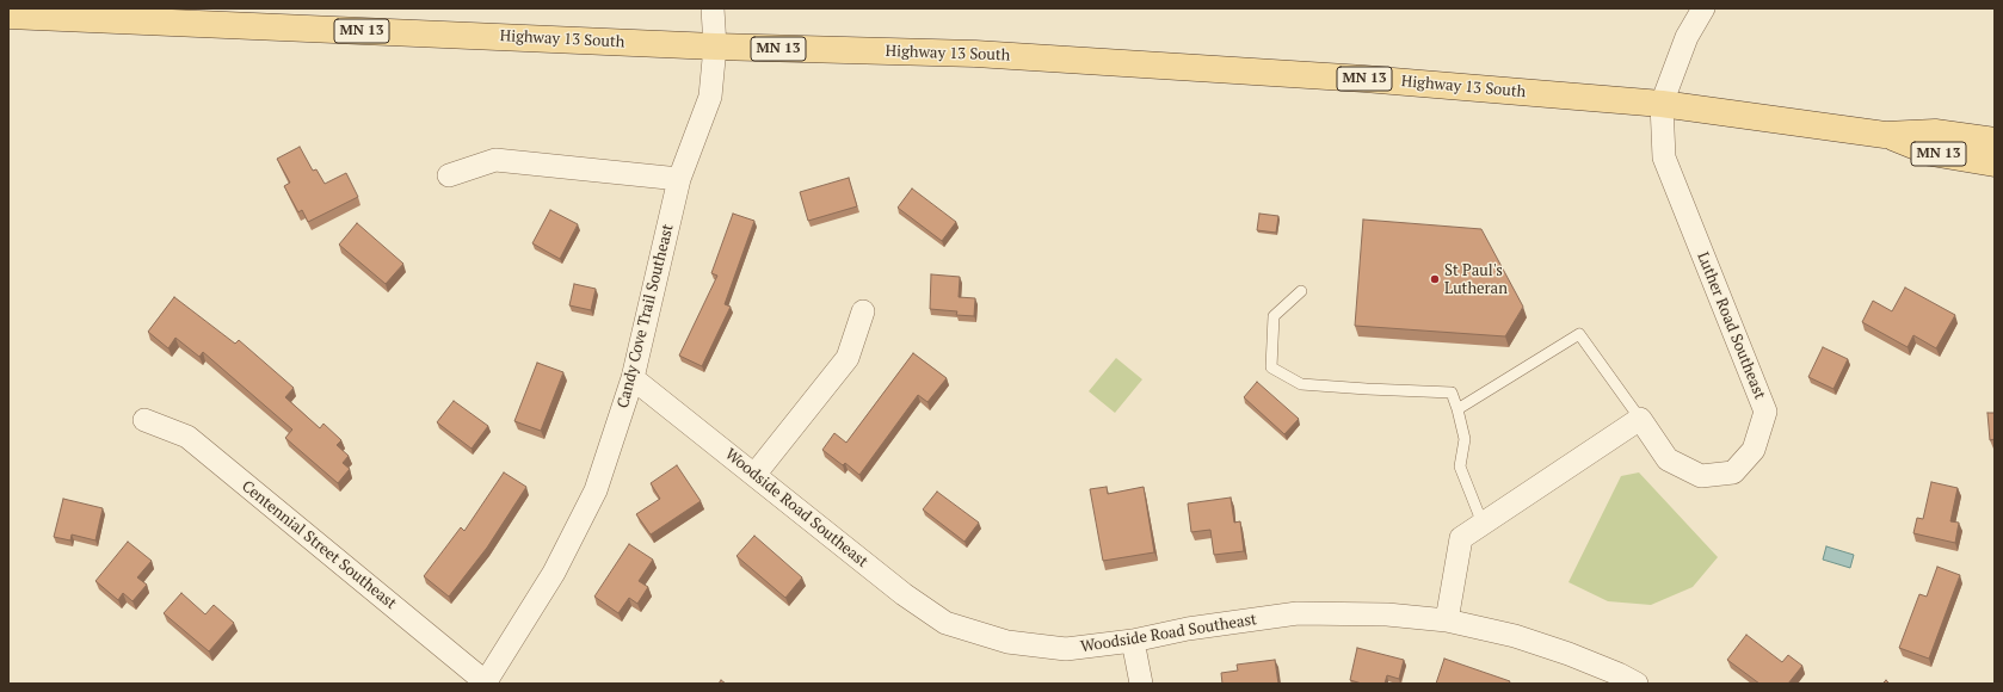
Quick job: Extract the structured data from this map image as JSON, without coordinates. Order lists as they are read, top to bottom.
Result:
{
  "streets": {
    "main road": ["MN 13", "Highway 13 South"],
    "street": [
      "Candy Cove Trail Southeast",
      "Luther Road Southeast",
      "Woodside Road Southeast",
      "Centennial Street Southeast"
    ]
  },
  "crossings": [
    ["Highway 13 South", "Candy Cove Trail Southeast"],
    ["Highway 13 South", "Luther Road Southeast"],
    ["Candy Cove Trail Southeast", "Woodside Road Southeast"],
    ["Candy Cove Trail Southeast", "Centennial Street Southeast"]
  ],
  "places": ["St Paul's Lutheran"]
}
